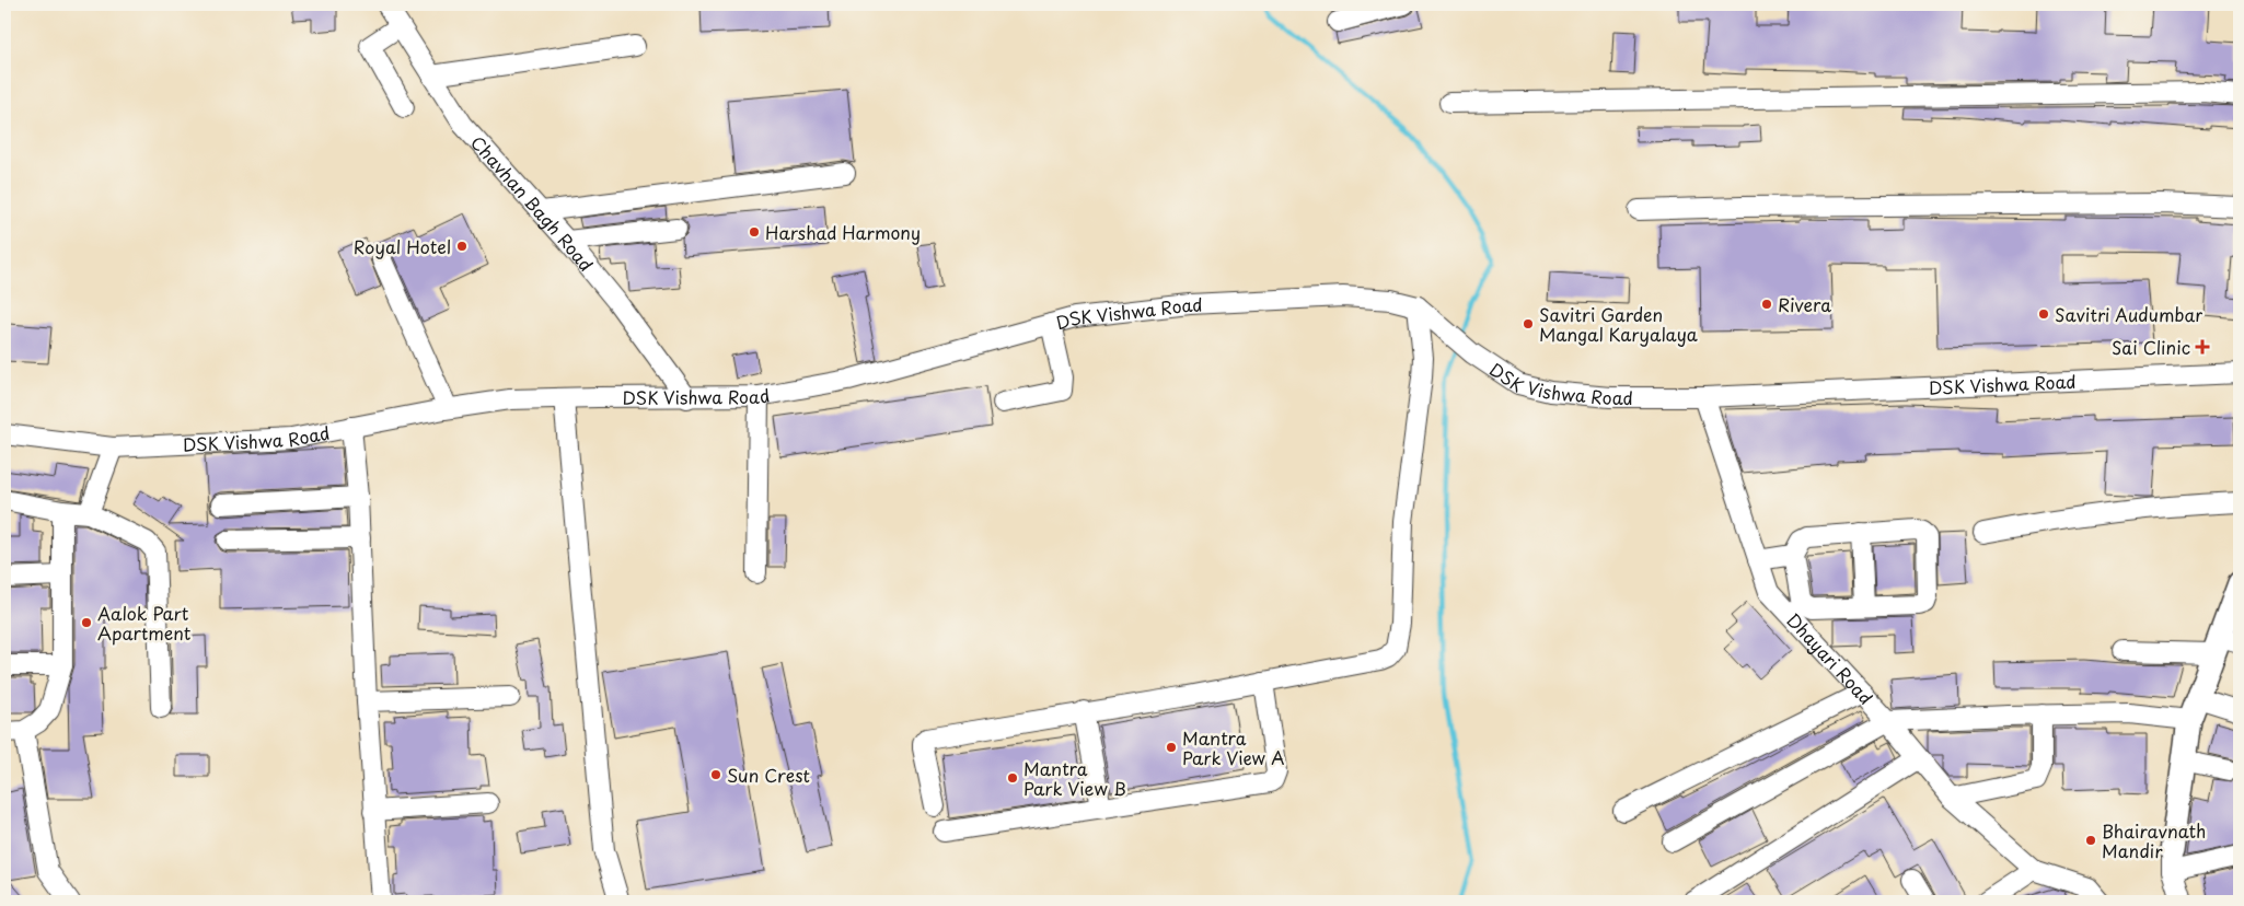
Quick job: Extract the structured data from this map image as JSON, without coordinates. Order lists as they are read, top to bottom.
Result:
{
  "streets": {
    "street": ["Chavhan Bagh Road", "DSK Vishwa Road", "Dhayari Road"]
  },
  "crossings": [
    ["Chavhan Bagh Road", "DSK Vishwa Road"],
    ["DSK Vishwa Road", "Dhayari Road"]
  ],
  "places": {
    "other": [
      "Harshad Harmony",
      "Royal Hotel",
      "Rivera",
      "Savitri Audumbar",
      "Savitri Garden Mangal Karyalaya",
      "Aalok Part Apartment",
      "Mantra Park View A",
      "Sun Crest",
      "Mantra Park View B",
      "Bhairavnath Mandir"
    ],
    "health": ["Sai Clinic"]
  }
}
